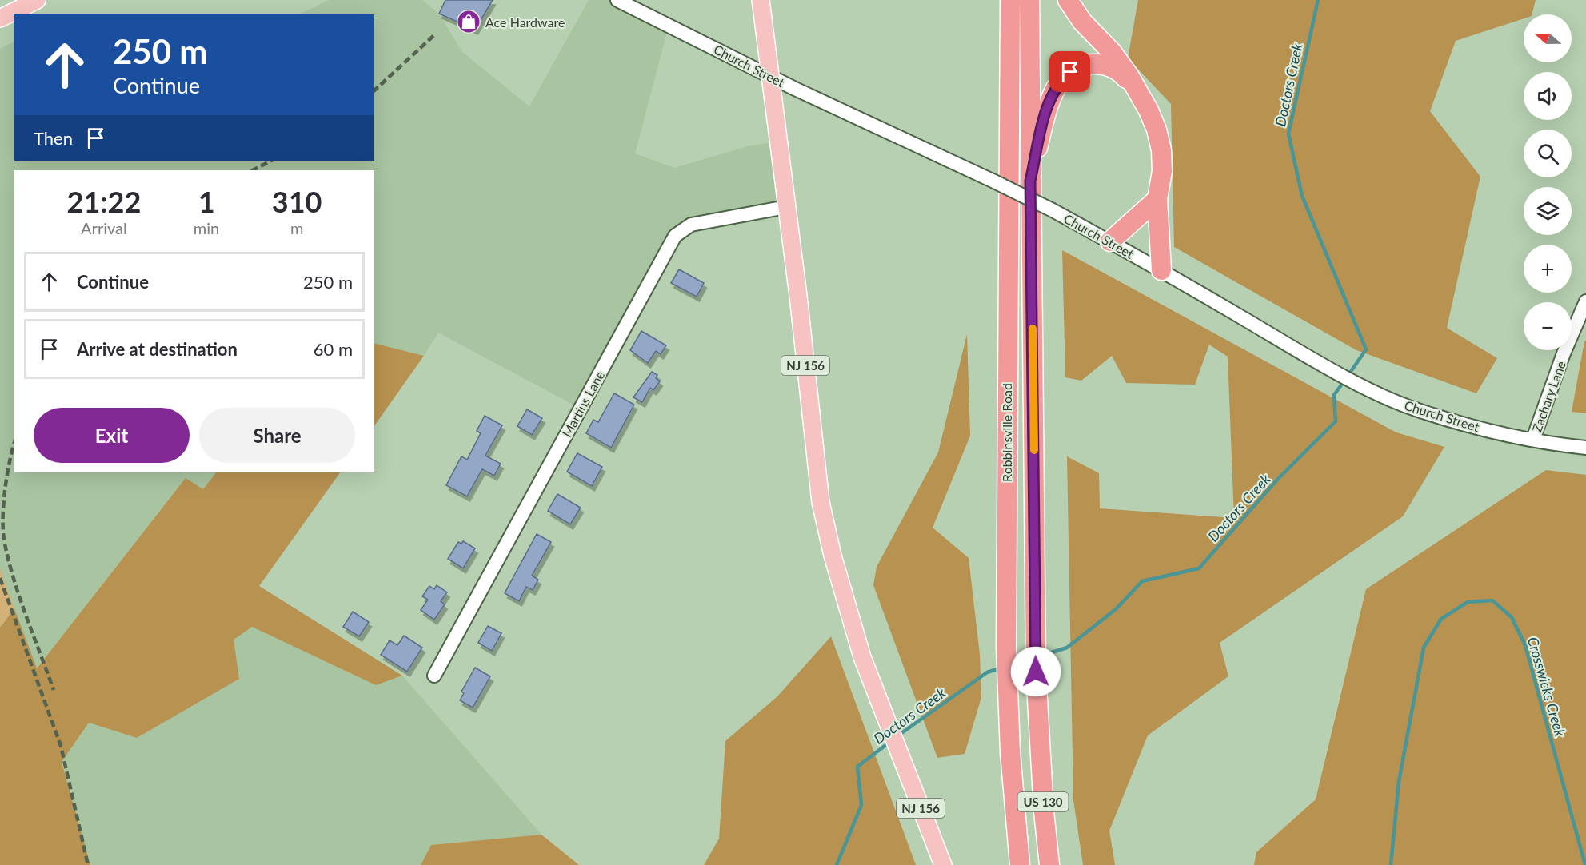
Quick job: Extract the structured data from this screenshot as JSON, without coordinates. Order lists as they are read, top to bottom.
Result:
{
  "streets": {
    "highway": ["Robbinsville Road", "US 130"],
    "main road": ["NJ 156"],
    "street": ["Church Street", "Zachary Lane", "Martins Lane"]
  },
  "crossings": [
    ["Church Street", "NJ 156"],
    ["Church Street", "Zachary Lane"],
    ["NJ 156", "Martins Lane"]
  ],
  "water": ["Doctors Creek", "Crosswicks Creek"],
  "places": {
    "shop": ["Ace Hardware"]
  },
  "north": "left",
  "page": {
    "map_buttons": ["+", "−"],
    "turn": ["250 m", "Continue"],
    "then": "Then",
    "eta": [
      "21:22",
      "Arrival",
      "1",
      "min",
      "310",
      "m"
    ],
    "list": [
      {
        "name": "Continue",
        "value": "250 m"
      },
      {
        "name": "Arrive at destination",
        "value": "60 m"
      }
    ],
    "buttons": ["Exit", "Share"]
  }
}
